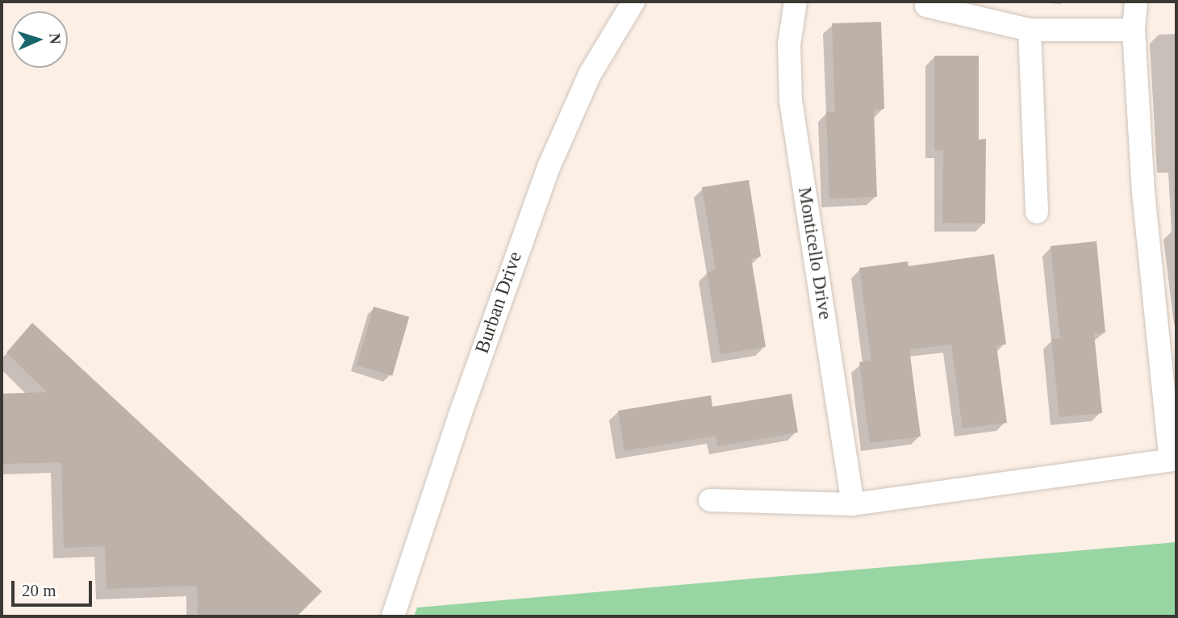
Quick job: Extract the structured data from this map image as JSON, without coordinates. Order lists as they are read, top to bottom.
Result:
{
  "streets": {
    "street": ["Monticello Drive", "Burban Drive"]
  },
  "scale_bar": "20 m",
  "north": "right"
}
